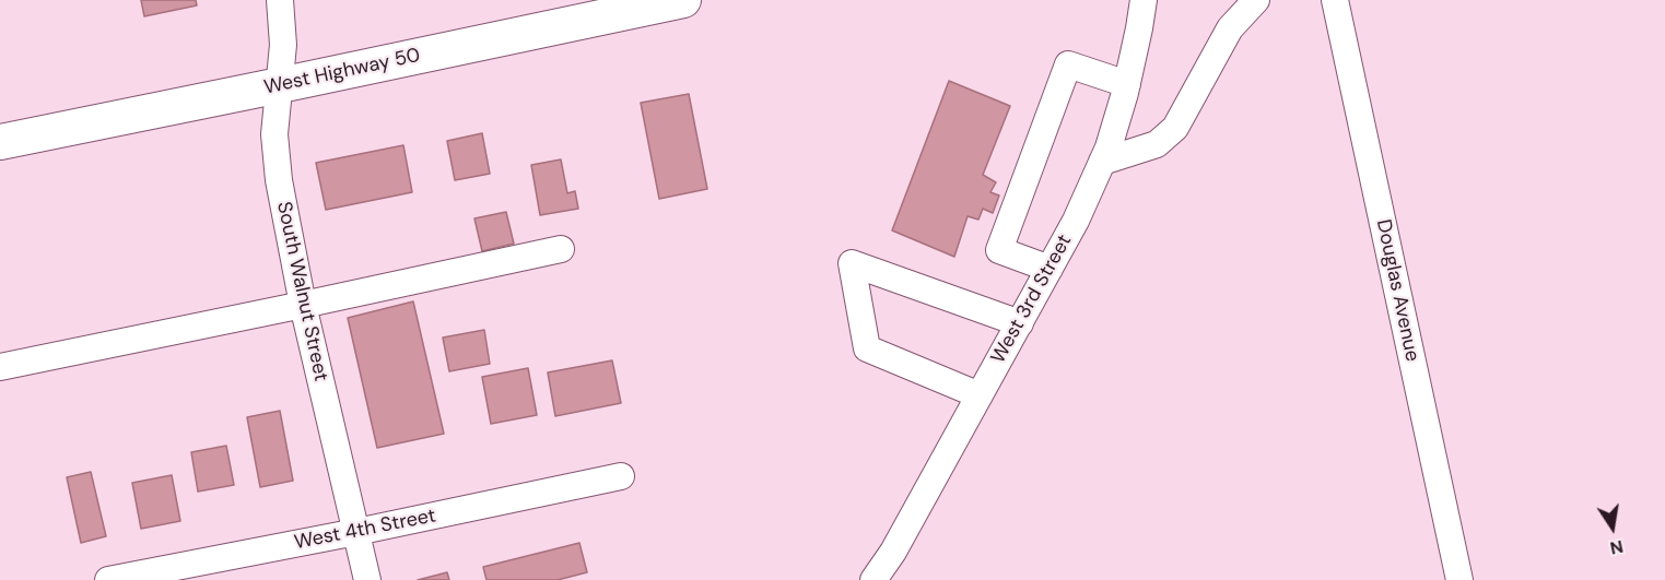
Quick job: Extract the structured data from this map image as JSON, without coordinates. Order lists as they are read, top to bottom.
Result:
{
  "streets": {
    "main road": ["West Highway 50"],
    "street": [
      "Douglas Avenue",
      "South Walnut Street",
      "West 3rd Street",
      "West 4th Street"
    ]
  },
  "crossings": [
    ["West Highway 50", "South Walnut Street"],
    ["South Walnut Street", "West 4th Street"]
  ],
  "north": "bottom"
}
